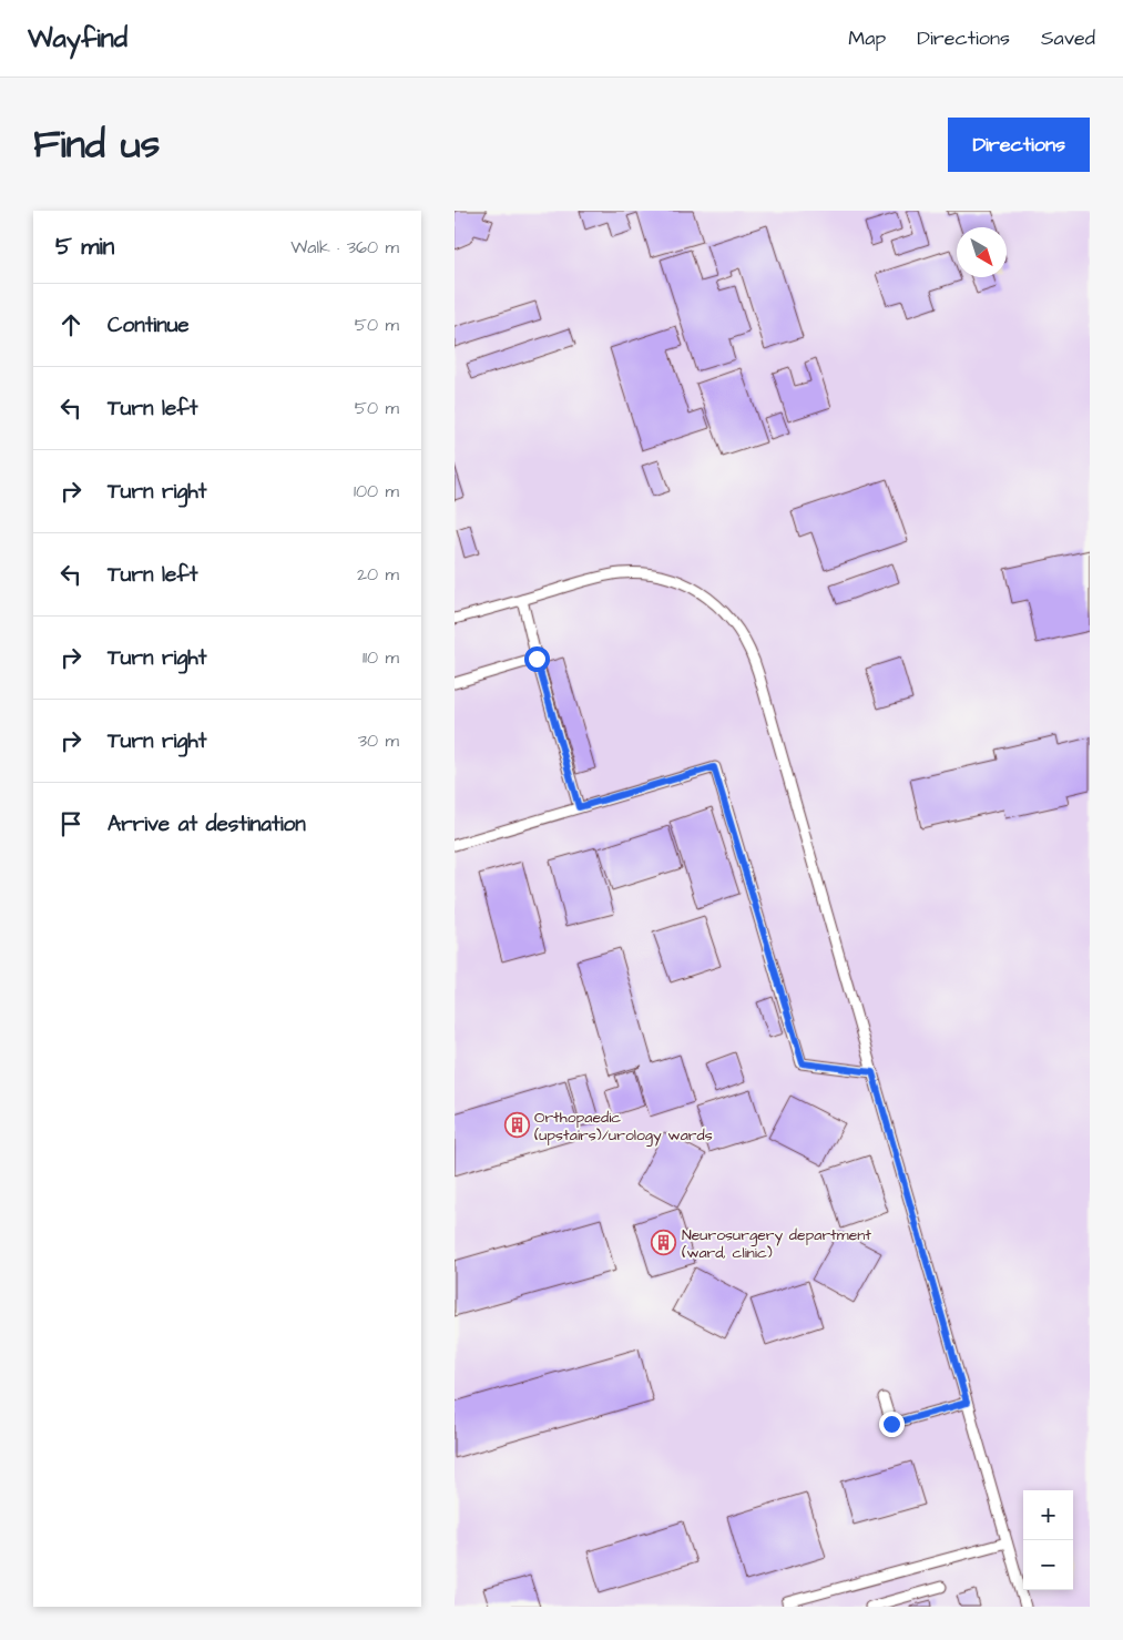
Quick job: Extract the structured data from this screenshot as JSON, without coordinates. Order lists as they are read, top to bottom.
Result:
{
  "places": {
    "building": ["Orthopaedic (upstairs)/urology wards", "Neurosurgery department (ward, clinic)"]
  },
  "north": "bottom right",
  "page": {
    "header": "Wayfind",
    "nav": ["Map", "Directions", "Saved"],
    "title": "Find us",
    "buttons": "Directions",
    "heading": ["5 min", "Walk · 360 m"],
    "list": [
      ["Continue", "50 m"],
      ["Turn left", "50 m"],
      ["Turn right", "100 m"],
      ["Turn left", "20 m"],
      ["Turn right", "110 m"],
      ["Turn right", "30 m"],
      "Arrive at destination"
    ],
    "map_buttons": ["+", "−"]
  }
}
